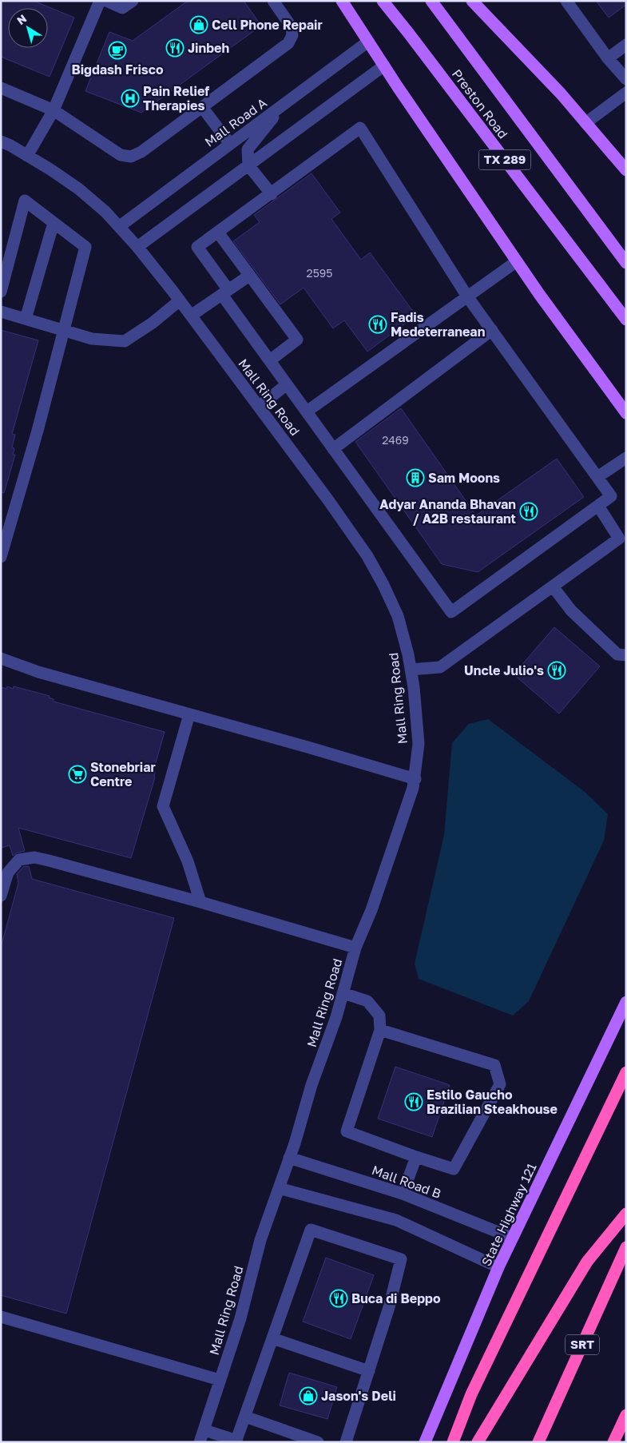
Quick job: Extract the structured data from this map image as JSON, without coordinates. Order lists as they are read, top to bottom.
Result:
{
  "streets": {
    "highway": ["SRT"],
    "main road": ["Preston Road", "TX 289", "State Highway 121"],
    "street": ["Mall Road A", "Mall Ring Road", "Mall Road B"]
  },
  "crossings": [
    ["Mall Road A", "Mall Ring Road"],
    ["Mall Ring Road", "Mall Road B"],
    ["Mall Road B", "State Highway 121"]
  ],
  "places": {
    "shop": ["Cell Phone Repair", "Jason's Deli"],
    "restaurant": [
      "Jinbeh",
      "Fadis Medeterranean",
      "Adyar Ananda Bhavan / A2B restaurant",
      "Uncle Julio's",
      "Estilo Gaucho Brazilian Steakhouse",
      "Buca di Beppo"
    ],
    "cafe": ["Bigdash Frisco"],
    "hospital": ["Pain Relief Therapies"],
    "building": ["Sam Moons"],
    "supermarket": ["Stonebriar Centre"]
  },
  "house_numbers": ["2595", "2469"],
  "north": "top left"
}
